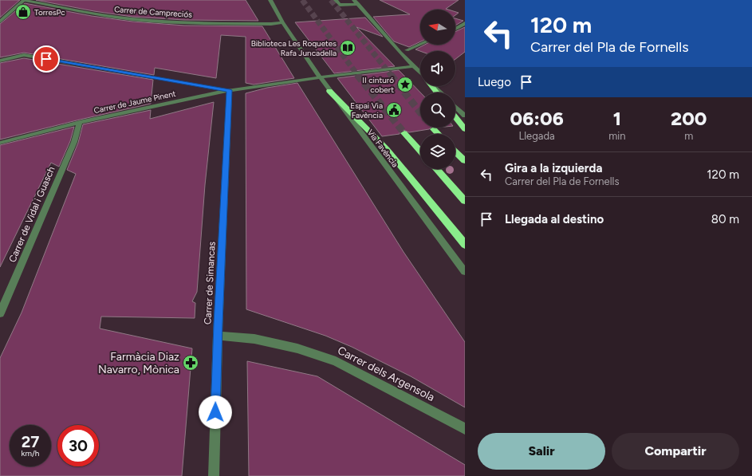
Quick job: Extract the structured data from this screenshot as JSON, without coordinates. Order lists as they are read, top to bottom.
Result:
{
  "streets": {
    "street": [
      "Carrer de Campreciós",
      "Carrer de Jaume Pinent",
      "Via Favència",
      "Carrer de Vidal i Guasch",
      "Carrer de Simancas",
      "Carrer dels Argensola"
    ]
  },
  "crossings": [
    ["Carrer de Campreciós", "Via Favència"],
    ["Carrer de Jaume Pinent", "Via Favència"],
    ["Carrer de Jaume Pinent", "Carrer de Vidal i Guasch"],
    ["Carrer de Jaume Pinent", "Carrer de Simancas"],
    ["Carrer de Simancas", "Carrer dels Argensola"]
  ],
  "places": {
    "shop": ["TorresPc"],
    "library": ["Biblioteca Les Roquetes Rafa Juncadella"],
    "place": ["II cinturó cobert"],
    "public building": ["Espai Via Favència"],
    "pharmacy": ["Farmàcia Diaz Navarro, Mònica"]
  },
  "north": "left",
  "page": {
    "turn": ["120 m", "Carrer del Pla de Fornells"],
    "then": "Luego",
    "eta": [
      "06:06",
      "Llegada",
      "1",
      "min",
      "200",
      "m"
    ],
    "list": [
      {
        "name": "Gira a la izquierda",
        "note": "Carrer del Pla de Fornells",
        "value": "120 m"
      },
      {
        "name": "Llegada al destino",
        "value": "80 m"
      }
    ],
    "speed": "27 km/h",
    "limit": "30",
    "buttons": ["Salir", "Compartir"]
  }
}
